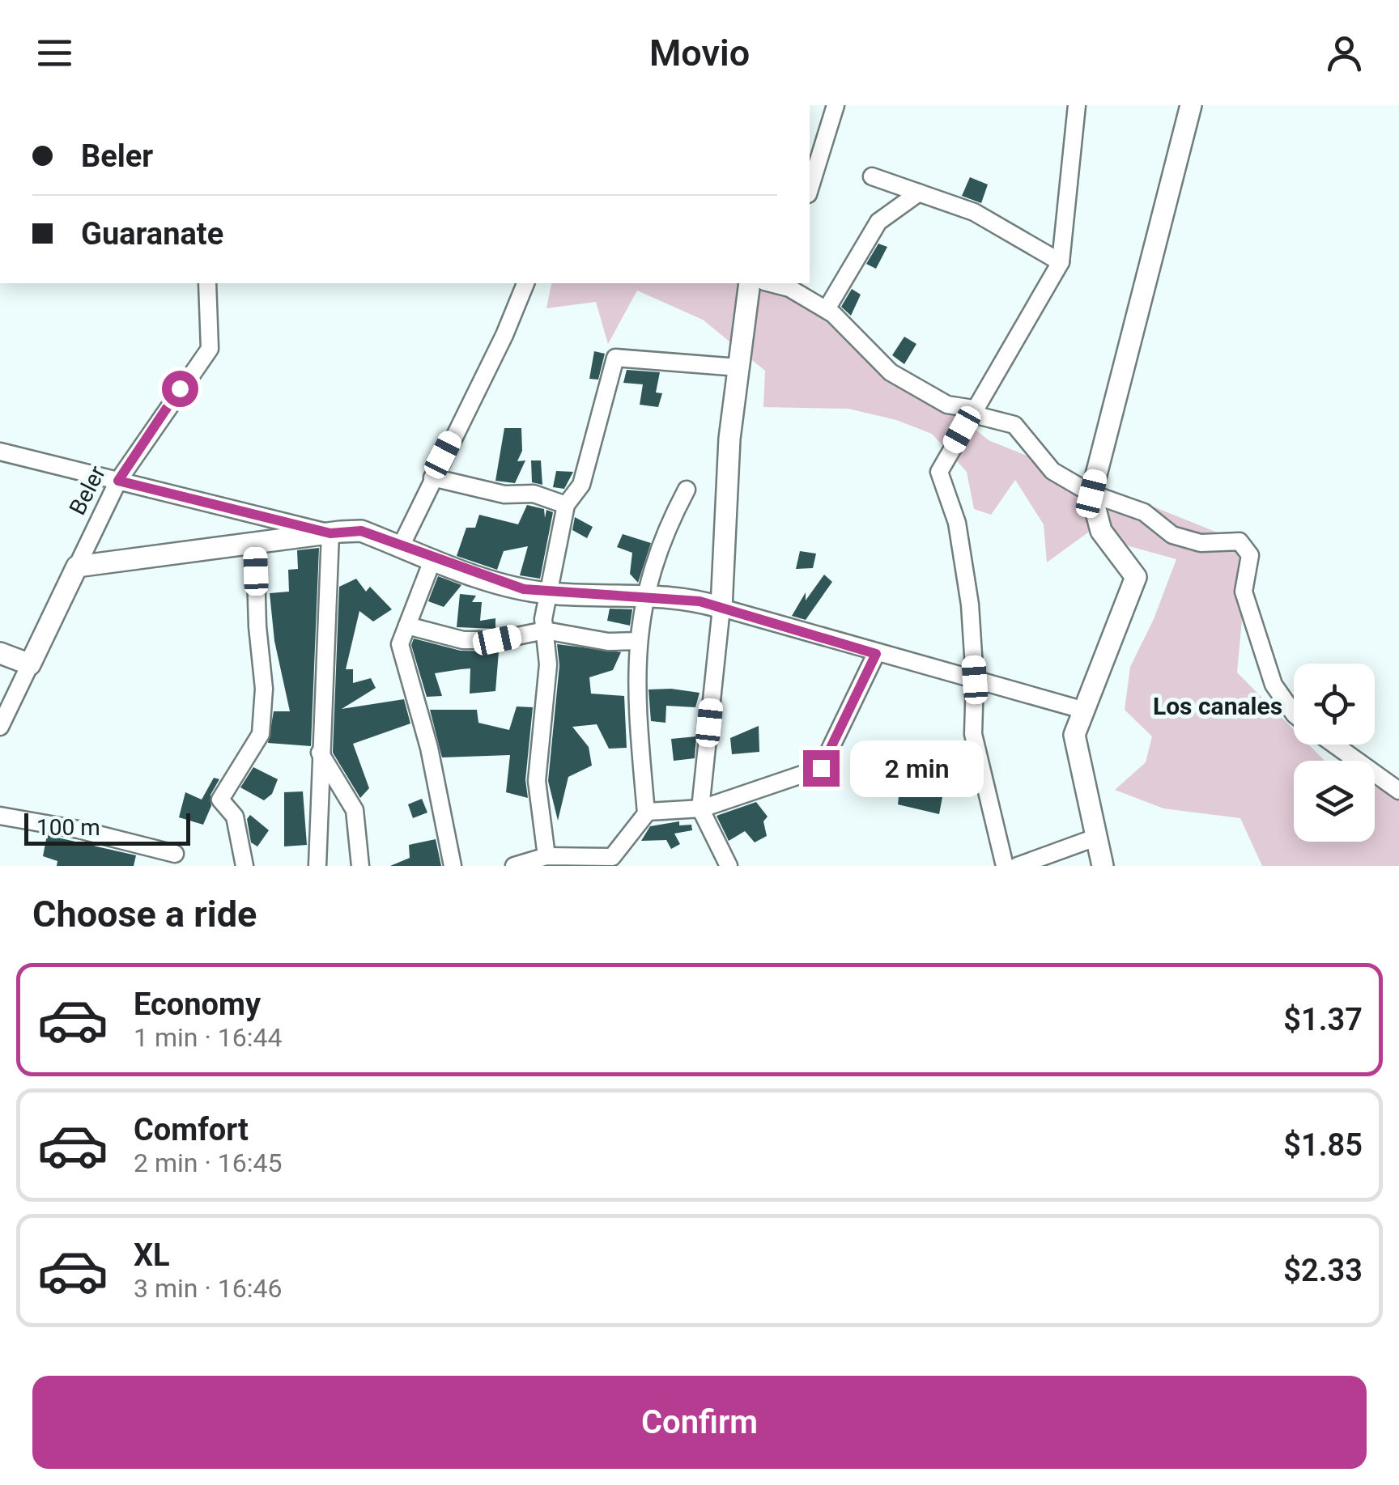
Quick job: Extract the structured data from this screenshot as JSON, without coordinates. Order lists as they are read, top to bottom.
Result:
{
  "streets": {
    "main road": ["Beler"]
  },
  "districts": ["Los canales"],
  "scale_bar": "100 m",
  "page": {
    "header": "Movio",
    "banner": ["Beler", "Guaranate"],
    "bubble": "2 min",
    "scale": "100 m",
    "heading": "Choose a ride",
    "list": [
      {
        "name": "Economy",
        "note": "1 min · 16:44",
        "value": "$1.37"
      },
      {
        "name": "Comfort",
        "note": "2 min · 16:45",
        "value": "$1.85"
      },
      {
        "name": "XL",
        "note": "3 min · 16:46",
        "value": "$2.33"
      }
    ],
    "buttons": "Confirm"
  }
}
